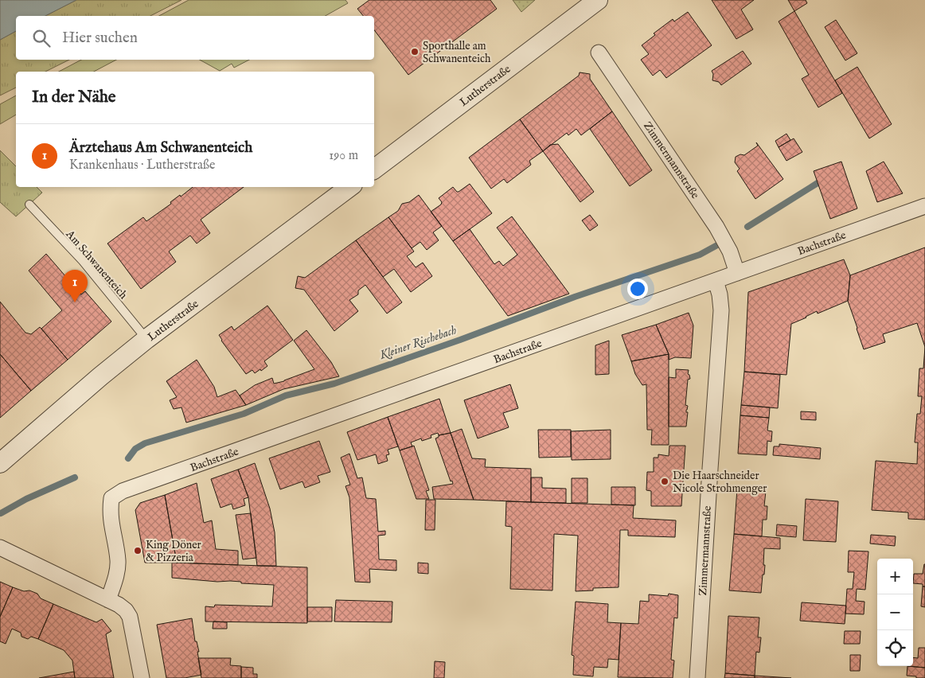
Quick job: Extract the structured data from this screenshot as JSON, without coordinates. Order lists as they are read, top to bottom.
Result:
{
  "streets": {
    "street": ["Lutherstraße", "Zimmermannstraße", "Bachstraße"],
    "lane": ["Am Schwanenteich"]
  },
  "crossings": [
    ["Lutherstraße", "Am Schwanenteich"],
    ["Zimmermannstraße", "Bachstraße"]
  ],
  "water": ["Kleiner Rischebach"],
  "places": ["Sporthalle am Schwanenteich", "Die Haarschneider Nicole Strohmenger", "King Döner & Pizzeria"],
  "page": {
    "search": "Hier suchen",
    "heading": "In der Nähe",
    "list": [
      {
        "mark": "1",
        "name": "Ärztehaus Am Schwanenteich",
        "note": "Krankenhaus · Lutherstraße",
        "value": "190 m"
      }
    ],
    "pins": "1",
    "map_buttons": ["+", "−"]
  }
}
